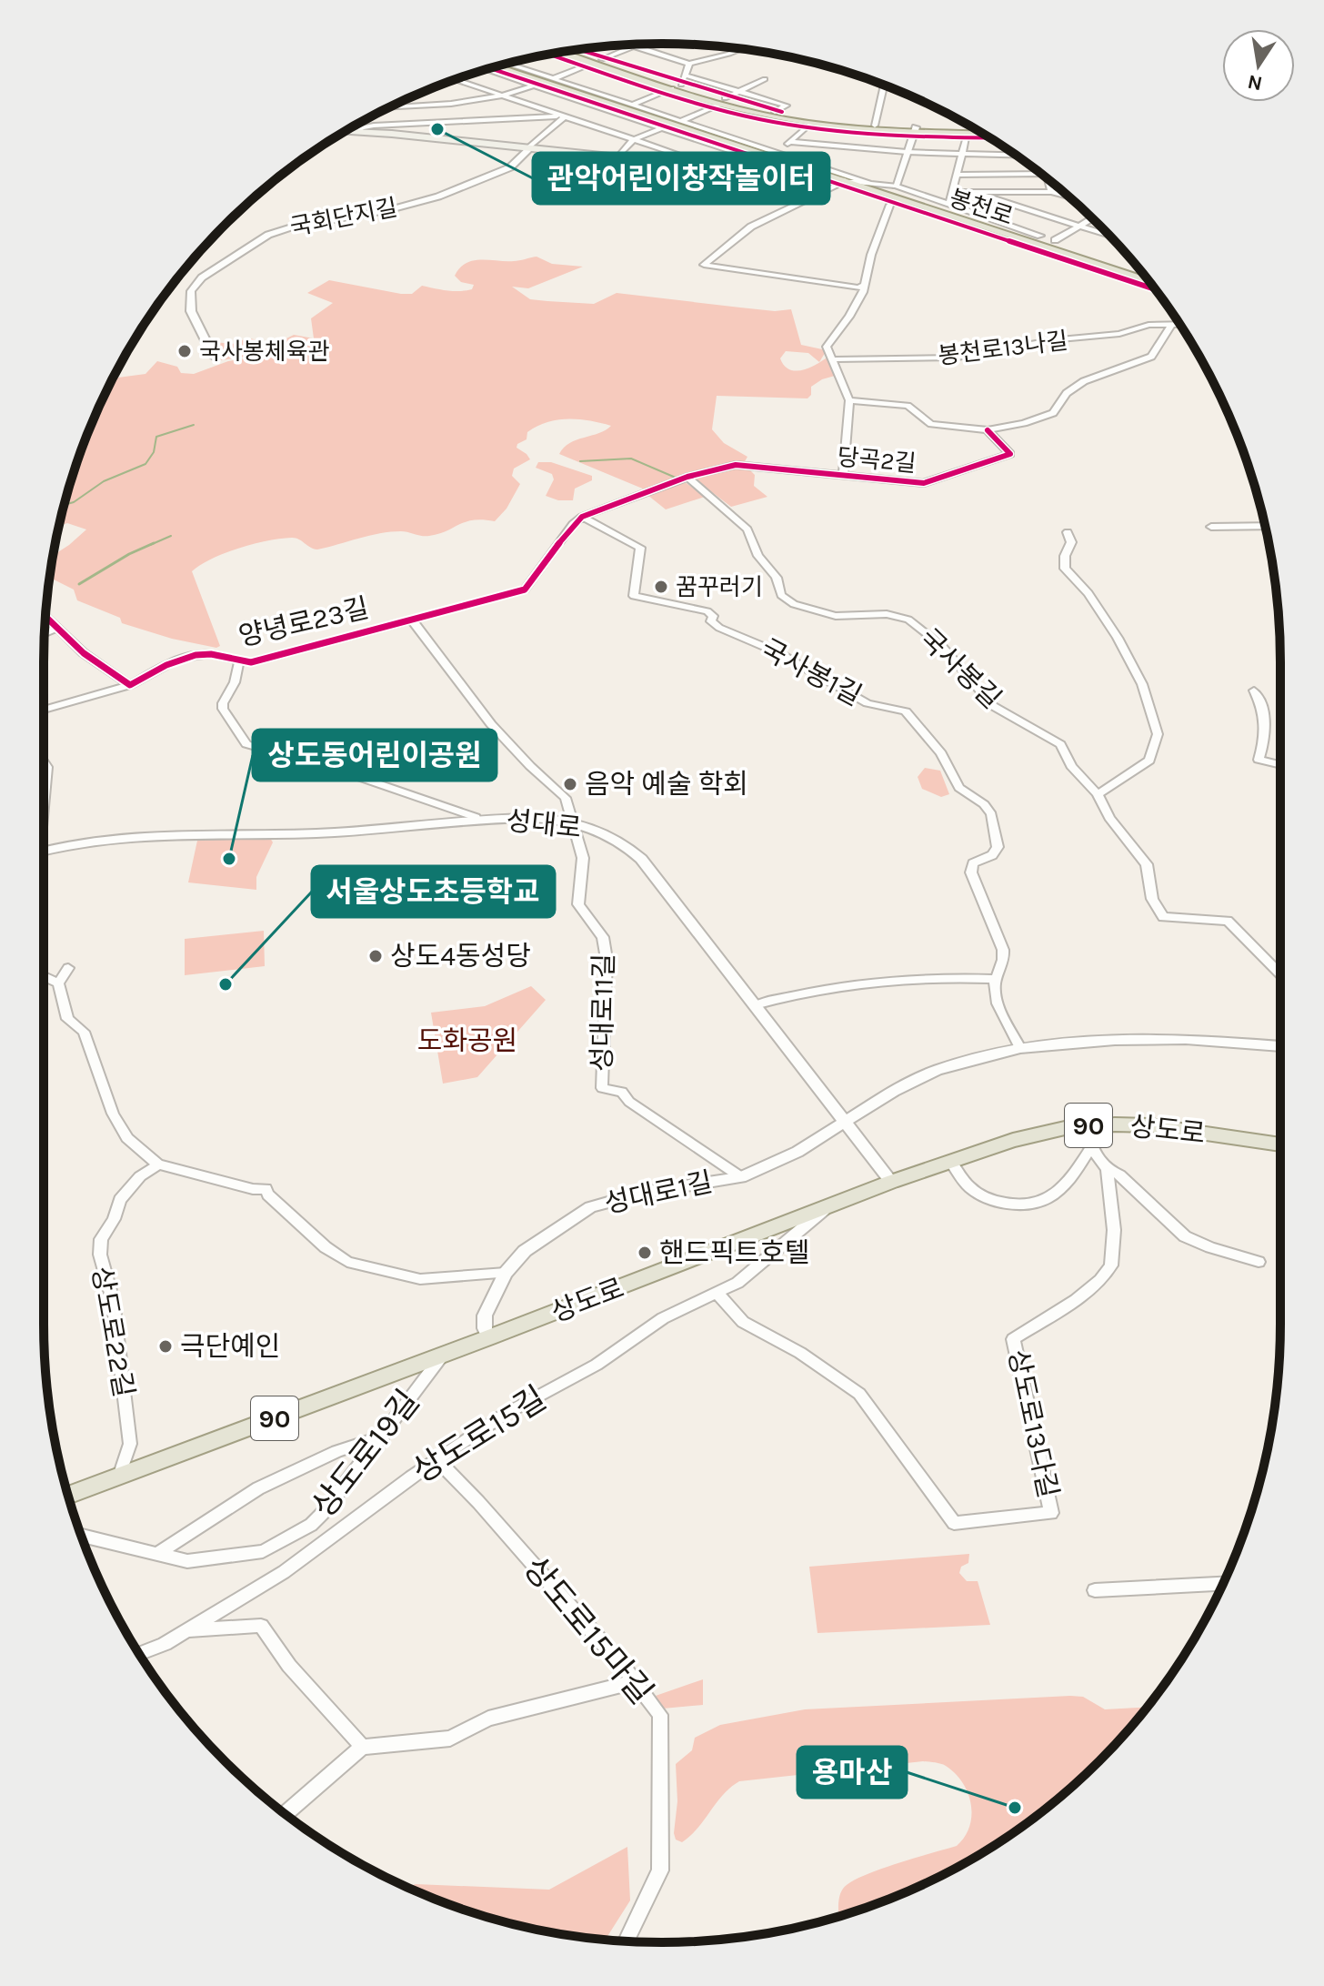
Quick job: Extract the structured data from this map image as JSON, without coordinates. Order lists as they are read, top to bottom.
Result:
{
  "streets": {
    "main road": ["봉천로", "90", "상도로"],
    "street": [
      "국회단지길",
      "봉천로13나길",
      "당곡2길",
      "양녕로23길",
      "국사봉길",
      "국사봉1길",
      "성대로",
      "성대로11길",
      "성대로1길",
      "상도로22길",
      "상도로13다길",
      "상도로15길",
      "상도로19길",
      "상도로15마길"
    ]
  },
  "crossings": [
    ["당곡2길", "국사봉길"],
    ["양녕로23길", "국사봉1길"],
    ["국사봉1길", "성대로1길"],
    ["성대로", "성대로11길"],
    ["성대로", "상도로"],
    ["성대로", "성대로1길"],
    ["성대로11길", "성대로1길"],
    ["상도로", "성대로1길"],
    ["상도로", "상도로22길"],
    ["상도로", "상도로15길"],
    ["상도로", "상도로19길"],
    ["상도로13다길", "상도로15길"],
    ["상도로15길", "상도로15마길"]
  ],
  "parks": ["도화공원"],
  "places": [
    "관악어린이창작놀이터",
    "국사봉체육관",
    "꿈꾸러기",
    "음악 예술 학회",
    "상도동어린이공원",
    "상도4동성당",
    "서울상도초등학교",
    "핸드픽트호텔",
    "극단예인",
    "용마산"
  ],
  "north": "bottom"
}
